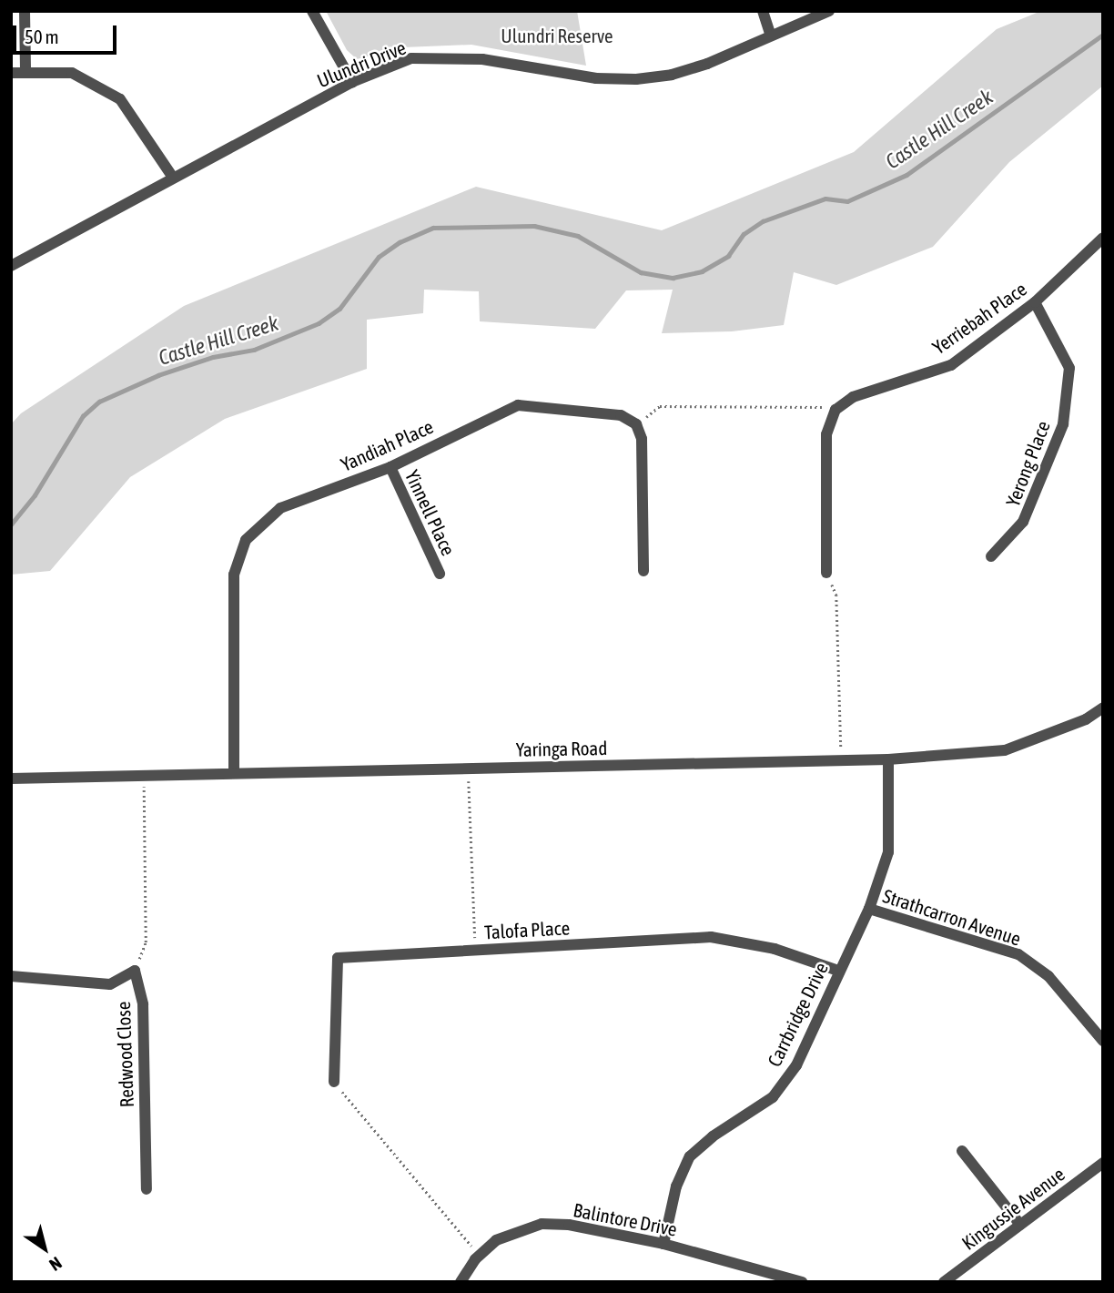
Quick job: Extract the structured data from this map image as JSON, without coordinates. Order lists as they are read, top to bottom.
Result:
{
  "streets": {
    "street": [
      "Ulundri Drive",
      "Yerriebah Place",
      "Yandiah Place",
      "Yerong Place",
      "Yinnell Place",
      "Yaringa Road",
      "Strathcarron Avenue",
      "Talofa Place",
      "Carrbridge Drive",
      "Redwood Close",
      "Kingussie Avenue",
      "Balintore Drive"
    ]
  },
  "crossings": [
    ["Yerriebah Place", "Yerong Place"],
    ["Yandiah Place", "Yinnell Place"],
    ["Yandiah Place", "Yaringa Road"],
    ["Yaringa Road", "Carrbridge Drive"],
    ["Strathcarron Avenue", "Carrbridge Drive"],
    ["Talofa Place", "Carrbridge Drive"],
    ["Carrbridge Drive", "Balintore Drive"]
  ],
  "water": ["Castle Hill Creek"],
  "parks": ["Ulundri Reserve"],
  "scale_bar": "50 m",
  "north": "bottom right"
}
